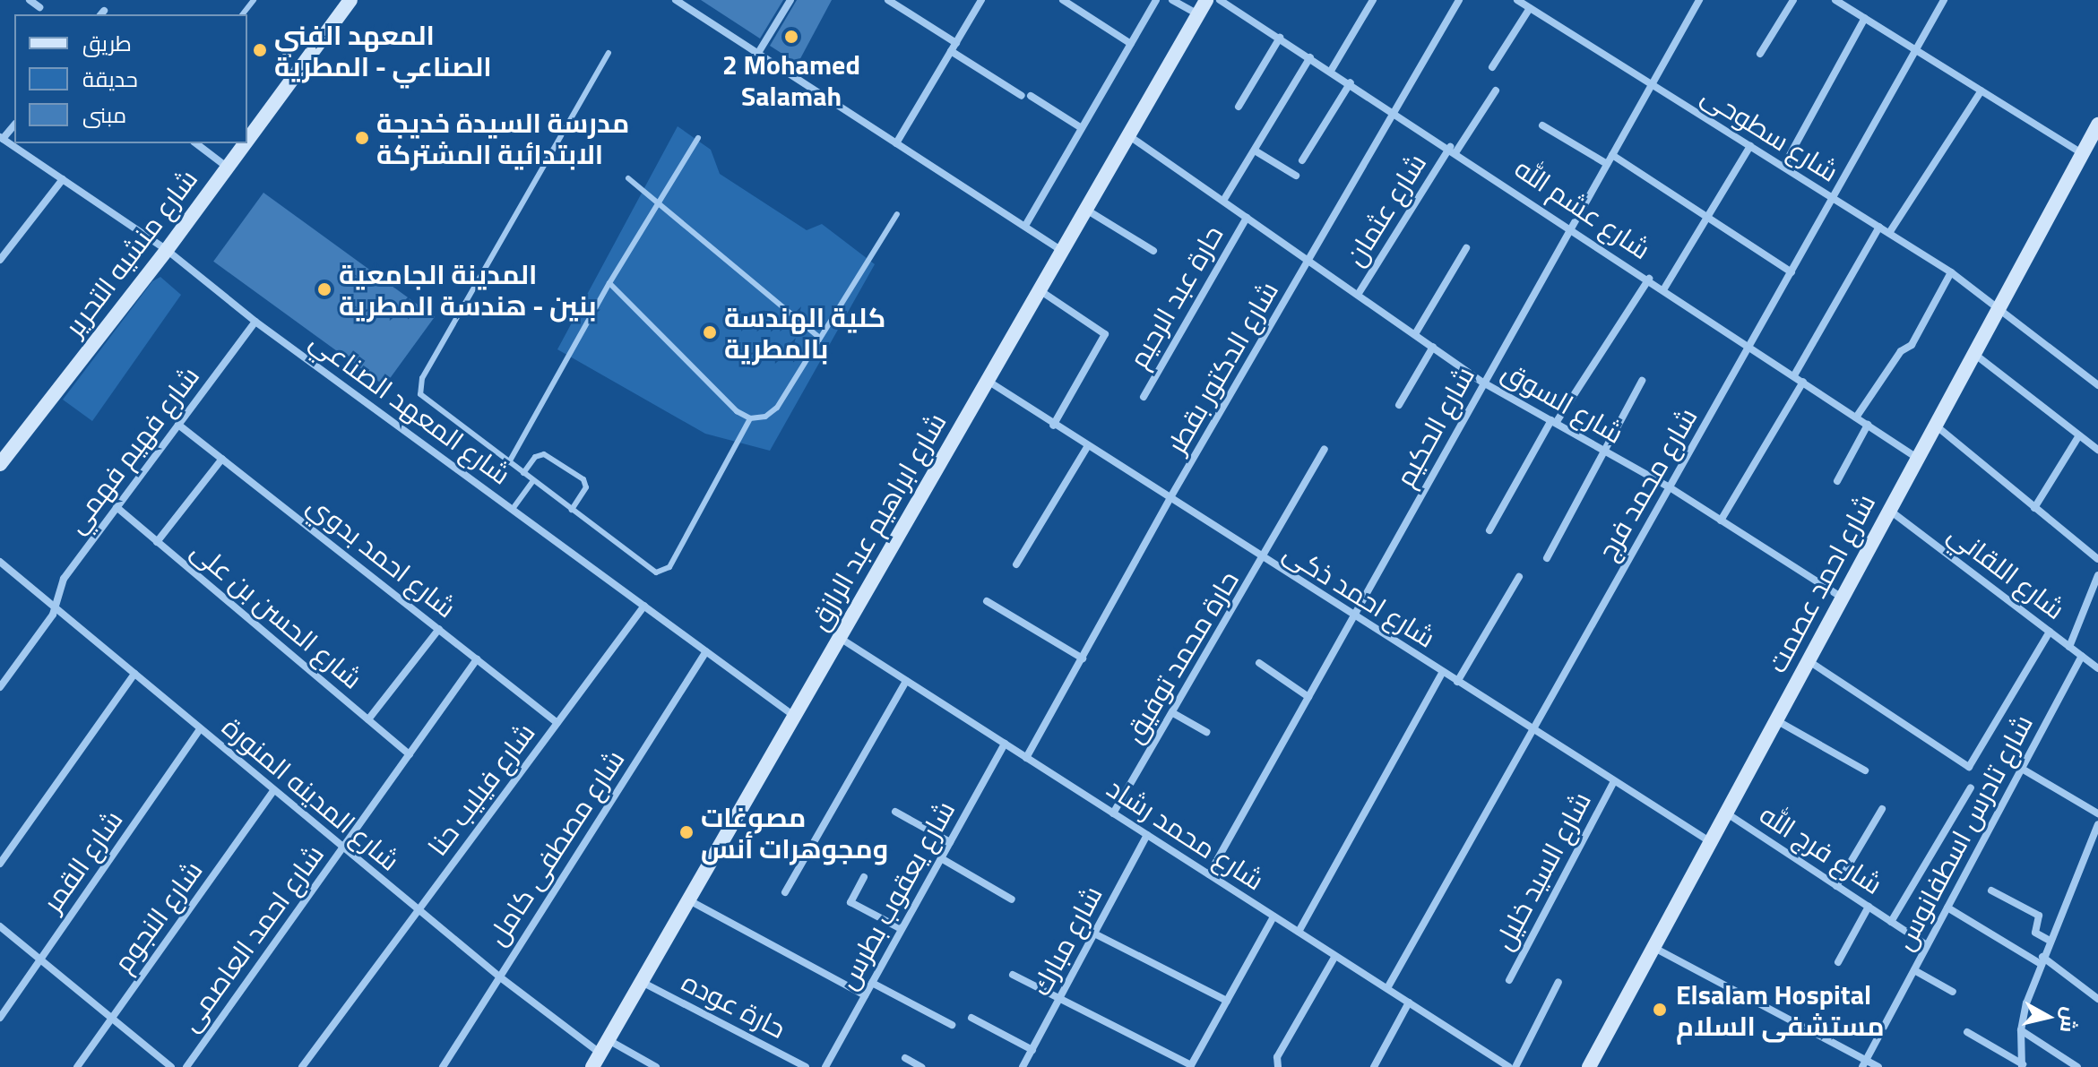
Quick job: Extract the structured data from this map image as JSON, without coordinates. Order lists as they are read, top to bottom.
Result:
{
  "streets": {
    "main road": ["شارع منشيه التحرير", "شارع ابراهيم عبد الرازق", "شارع احمد عصمت"],
    "street": [
      "شارع سطوحى",
      "شارع عشم الله",
      "شارع عثمان",
      "حارة عبد الرحيم",
      "شارع الدكتور بقطر",
      "شارع السوق",
      "شارع المعهد الصناعي",
      "شارع الحكيم",
      "شارع فهيم فهمي",
      "شارع محمد فرج",
      "شارع احمد بدوي",
      "شارع اللقاني",
      "شارع احمد ذكى",
      "شارع الحسن بن على",
      "حارة محمد توفيق",
      "شارع فيليب حنا",
      "شارع المدينه المنورة",
      "شارع تادرس اسطفانوس",
      "شارع محمد رشاد",
      "شارع مصطفى كامل",
      "شارع فرج الله",
      "شارع القمر",
      "شارع السيد خليل",
      "شارع يعقوب بطرس",
      "شارع النجوم",
      "شارع احمد العاصمى",
      "شارع مبارك",
      "حارة عوده"
    ]
  },
  "crossings": [
    ["شارع سطوحى", "شارع الحكيم"],
    ["شارع سطوحى", "شارع محمد فرج"],
    ["شارع سطوحى", "شارع احمد عصمت"],
    ["شارع عشم الله", "شارع عثمان"],
    ["شارع عشم الله", "شارع الدكتور بقطر"],
    ["شارع عشم الله", "شارع الحكيم"],
    ["شارع عشم الله", "شارع محمد فرج"],
    ["شارع عشم الله", "شارع احمد عصمت"],
    ["شارع عثمان", "شارع السوق"],
    ["شارع منشيه التحرير", "شارع المعهد الصناعي"],
    ["حارة عبد الرحيم", "شارع السوق"],
    ["شارع الدكتور بقطر", "شارع السوق"],
    ["شارع الدكتور بقطر", "شارع احمد ذكى"],
    ["شارع الدكتور بقطر", "شارع محمد رشاد"],
    ["شارع السوق", "شارع الحكيم"],
    ["شارع السوق", "شارع محمد فرج"],
    ["شارع السوق", "شارع ابراهيم عبد الرازق"],
    ["شارع السوق", "شارع احمد عصمت"],
    ["شارع المعهد الصناعي", "شارع فهيم فهمي"],
    ["شارع المعهد الصناعي", "شارع ابراهيم عبد الرازق"],
    ["شارع المعهد الصناعي", "شارع فيليب حنا"],
    ["شارع المعهد الصناعي", "شارع مصطفى كامل"],
    ["شارع الحكيم", "شارع احمد ذكى"],
    ["شارع الحكيم", "شارع محمد رشاد"],
    ["شارع فهيم فهمي", "شارع احمد بدوي"],
    ["شارع فهيم فهمي", "شارع الحسن بن على"],
    ["شارع فهيم فهمي", "شارع المدينه المنورة"],
    ["شارع محمد فرج", "شارع احمد ذكى"],
    ["شارع محمد فرج", "شارع محمد رشاد"],
    ["شارع ابراهيم عبد الرازق", "شارع احمد ذكى"],
    ["شارع ابراهيم عبد الرازق", "شارع المدينه المنورة"],
    ["شارع ابراهيم عبد الرازق", "شارع محمد رشاد"],
    ["شارع ابراهيم عبد الرازق", "حارة عوده"],
    ["شارع احمد بدوي", "شارع فيليب حنا"],
    ["شارع احمد بدوي", "شارع احمد العاصمى"],
    ["شارع اللقاني", "شارع احمد عصمت"],
    ["شارع اللقاني", "شارع تادرس اسطفانوس"],
    ["شارع احمد عصمت", "شارع احمد ذكى"],
    ["شارع احمد عصمت", "شارع فرج الله"],
    ["شارع احمد ذكى", "حارة محمد توفيق"],
    ["شارع احمد ذكى", "شارع السيد خليل"],
    ["شارع الحسن بن على", "شارع احمد العاصمى"],
    ["حارة محمد توفيق", "شارع محمد رشاد"],
    ["شارع فيليب حنا", "شارع المدينه المنورة"],
    ["شارع المدينه المنورة", "شارع مصطفى كامل"],
    ["شارع المدينه المنورة", "شارع القمر"],
    ["شارع المدينه المنورة", "شارع النجوم"],
    ["شارع المدينه المنورة", "شارع احمد العاصمى"],
    ["شارع تادرس اسطفانوس", "شارع فرج الله"],
    ["شارع محمد رشاد", "شارع يعقوب بطرس"],
    ["شارع محمد رشاد", "شارع مبارك"]
  ],
  "places": [
    "2 Mohamed Salamah",
    "المعهد الفني الصناعي - المطرية",
    "مدرسة السيدة خديجة الابتدائية المشتركة",
    "المدينة الجامعية بنين - هندسة المطرية",
    "كلية الهندسة بالمطرية",
    "مصوغات ومجوهرات أنس",
    "Elsalam Hospital مستشفى السلام"
  ],
  "legend": ["طريق", "حديقة", "مبنى"],
  "north": "right"
}
